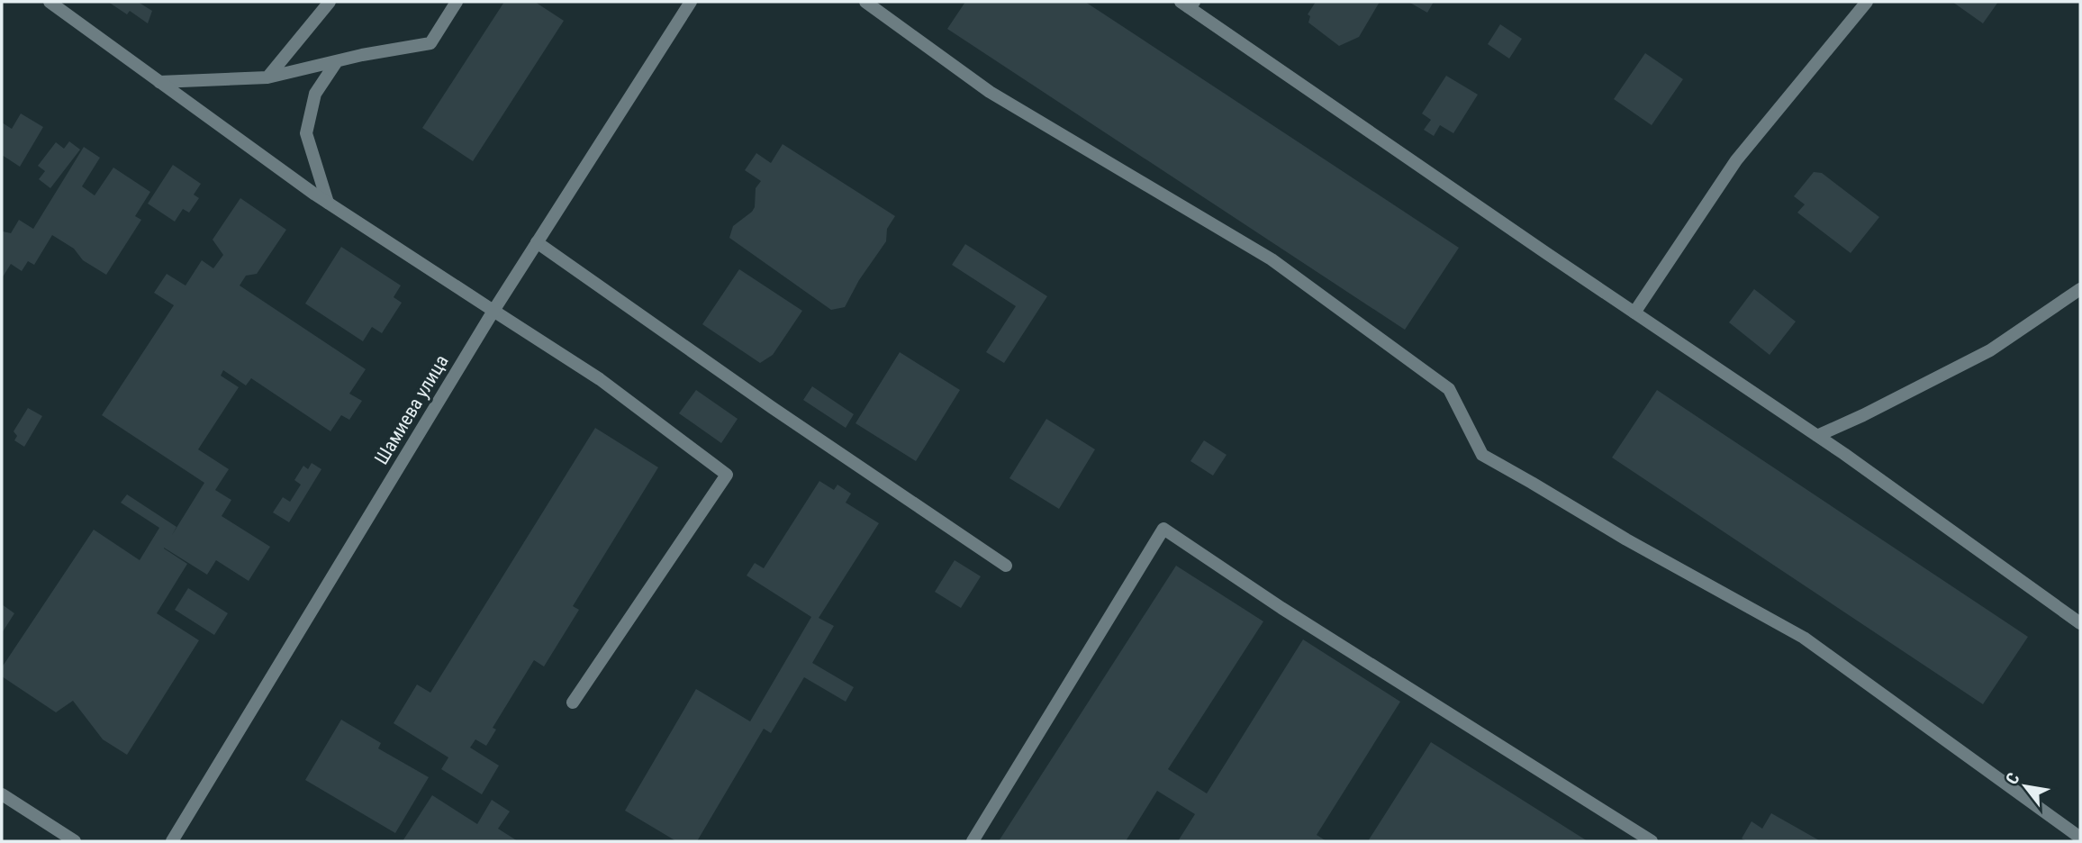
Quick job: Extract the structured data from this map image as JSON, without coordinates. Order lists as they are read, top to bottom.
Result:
{
  "streets": {
    "street": ["Шамиева улица"]
  },
  "north": "top left"
}
